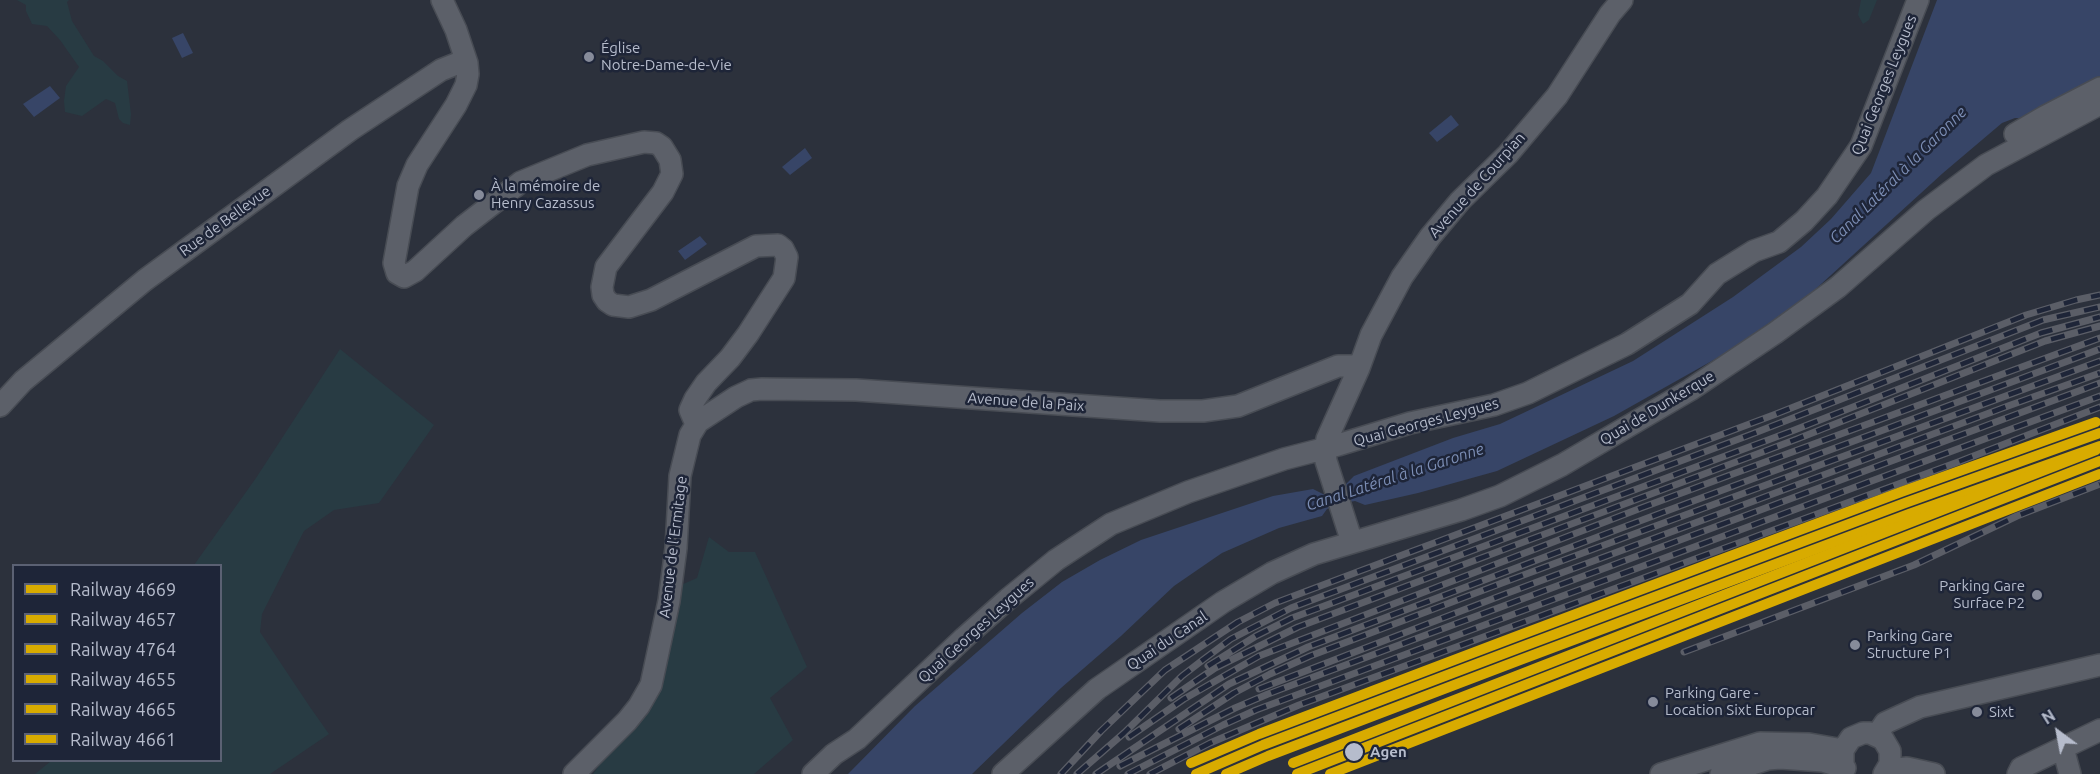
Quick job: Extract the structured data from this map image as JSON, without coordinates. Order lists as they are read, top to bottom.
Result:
{
  "streets": {
    "street": [
      "Quai Georges Leygues",
      "Avenue de Courpian",
      "Rue de Bellevue",
      "Avenue de la Paix",
      "Quai de Dunkerque",
      "Avenue de l’Ermitage",
      "Quai du Canal"
    ]
  },
  "crossings": [
    ["Quai Georges Leygues", "Avenue de Courpian"],
    ["Avenue de Courpian", "Avenue de la Paix"],
    ["Rue de Bellevue", "Avenue de l’Ermitage"],
    ["Avenue de la Paix", "Avenue de l’Ermitage"],
    ["Quai de Dunkerque", "Quai du Canal"]
  ],
  "water": ["Canal Latéral à la Garonne"],
  "places": [
    "Église Notre-Dame-de-Vie",
    "À la mémoire de Henry Cazassus",
    "Parking Gare Surface P2",
    "Parking Gare Structure P1",
    "Parking Gare - Location Sixt Europcar",
    "Sixt",
    "Agen"
  ],
  "lines": [
    "rail line 4764",
    "rail line 4669",
    "rail line 4657",
    "rail line 4661",
    "rail line 4655",
    "rail line 4665"
  ],
  "legend": [
    "Railway 4669",
    "Railway 4657",
    "Railway 4764",
    "Railway 4655",
    "Railway 4665",
    "Railway 4661"
  ],
  "north": "top left"
}
